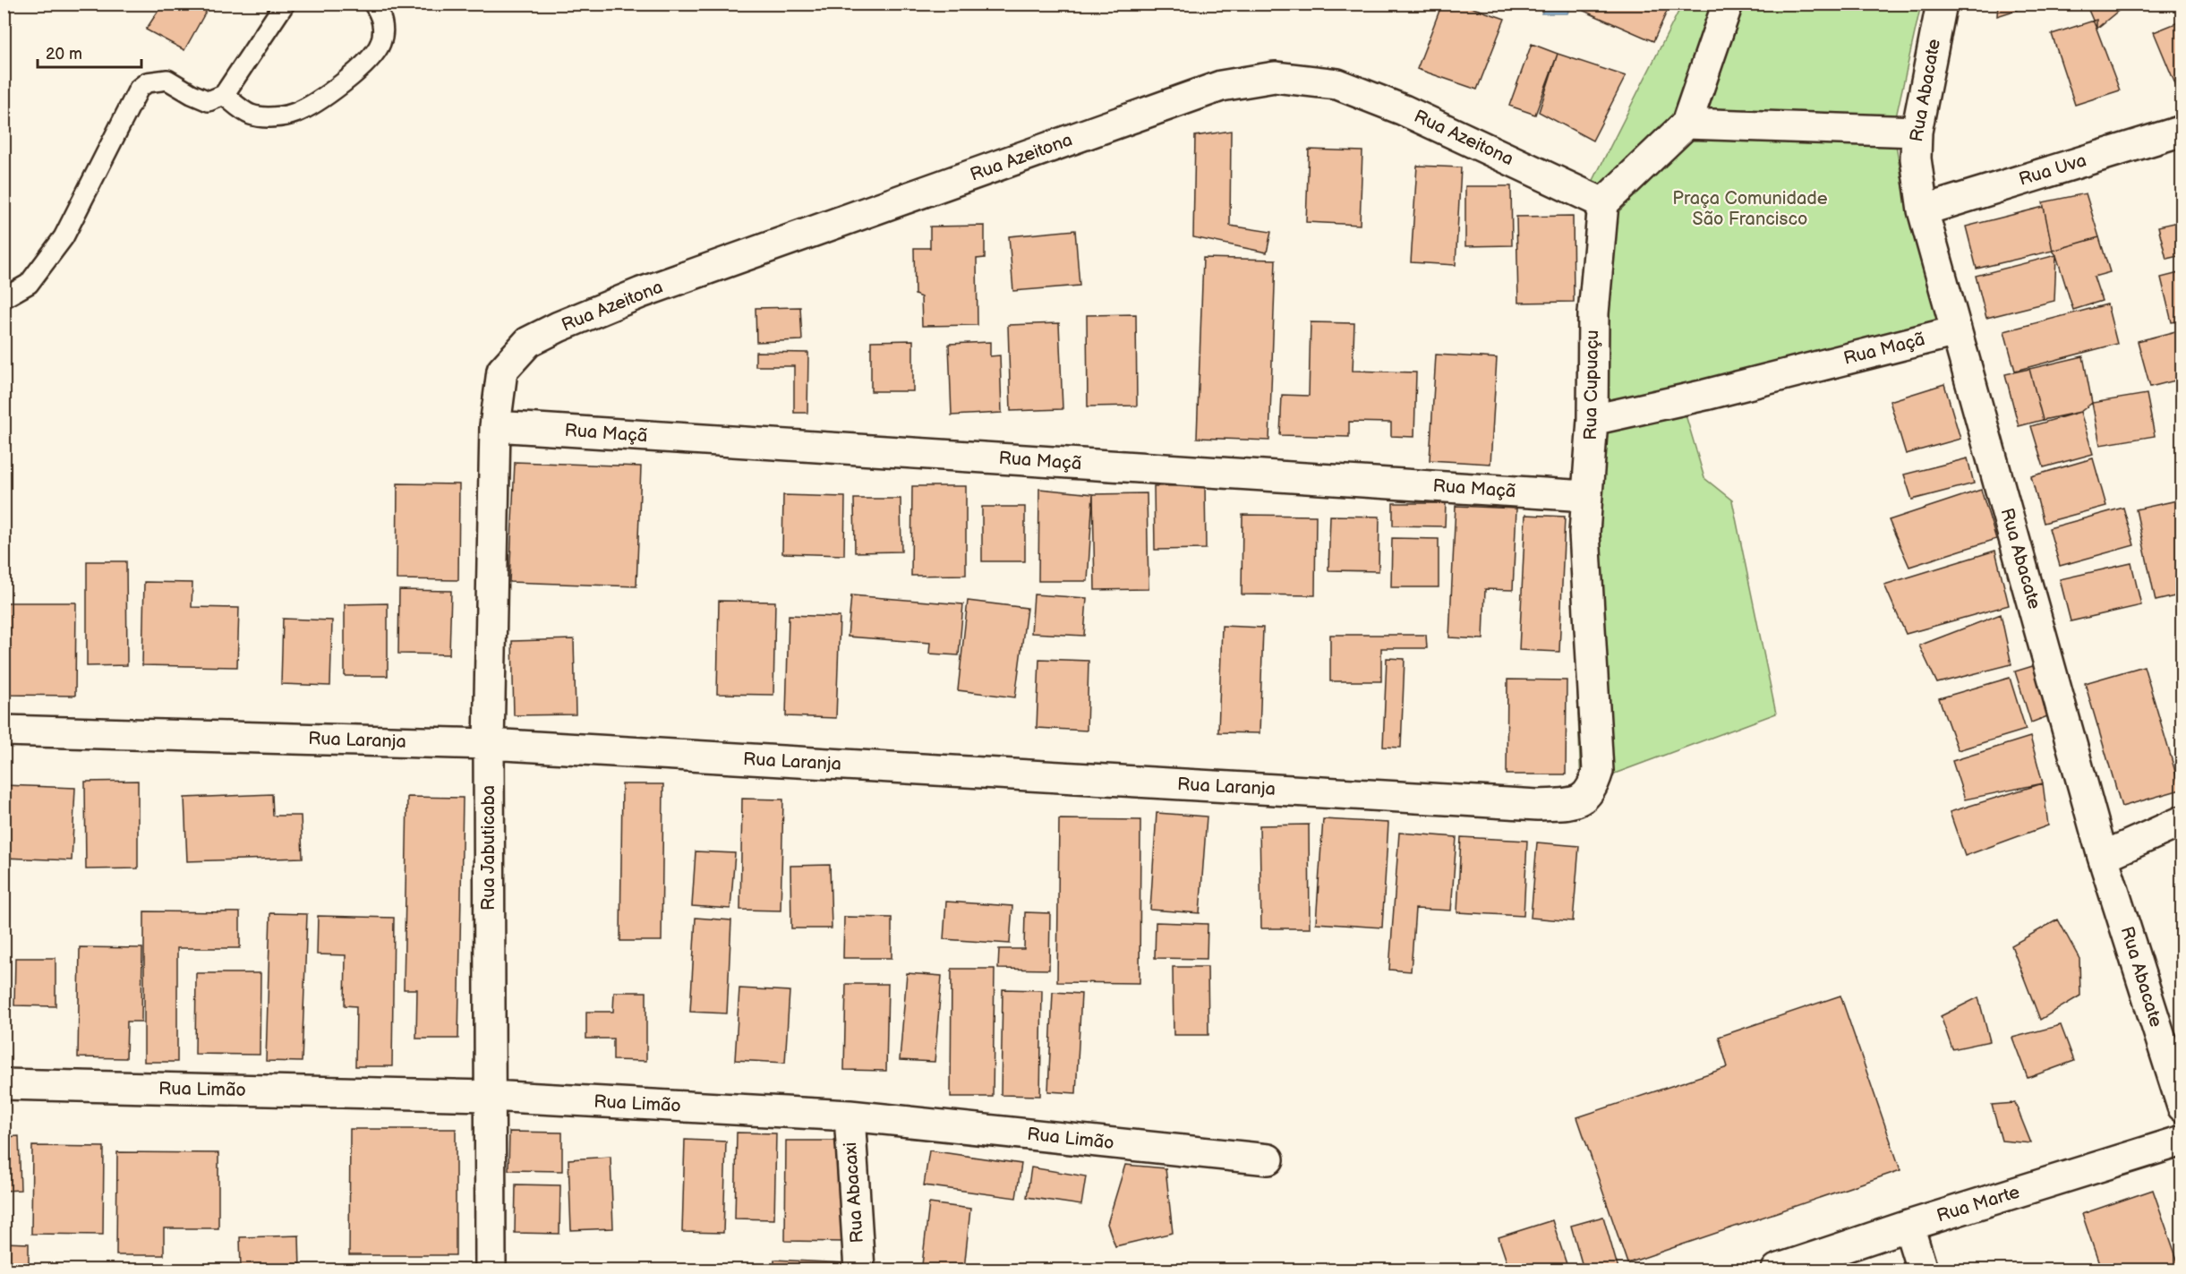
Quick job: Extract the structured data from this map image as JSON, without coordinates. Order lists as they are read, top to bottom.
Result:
{
  "streets": {
    "street": [
      "Rua Abacate",
      "Rua Azeitona",
      "Rua Uva",
      "Rua Maçã",
      "Rua Cupuaçu",
      "Rua Laranja",
      "Rua Jabuticaba",
      "Rua Limão",
      "Rua Abacaxi",
      "Rua Marte"
    ]
  },
  "crossings": [
    ["Rua Abacate", "Rua Uva"],
    ["Rua Abacate", "Rua Maçã"],
    ["Rua Azeitona", "Rua Maçã"],
    ["Rua Azeitona", "Rua Cupuaçu"],
    ["Rua Azeitona", "Rua Jabuticaba"],
    ["Rua Maçã", "Rua Cupuaçu"],
    ["Rua Maçã", "Rua Jabuticaba"],
    ["Rua Cupuaçu", "Rua Laranja"],
    ["Rua Laranja", "Rua Jabuticaba"],
    ["Rua Jabuticaba", "Rua Limão"],
    ["Rua Limão", "Rua Abacaxi"]
  ],
  "parks": ["Praça Comunidade São Francisco"],
  "scale_bar": "20 m"
}
